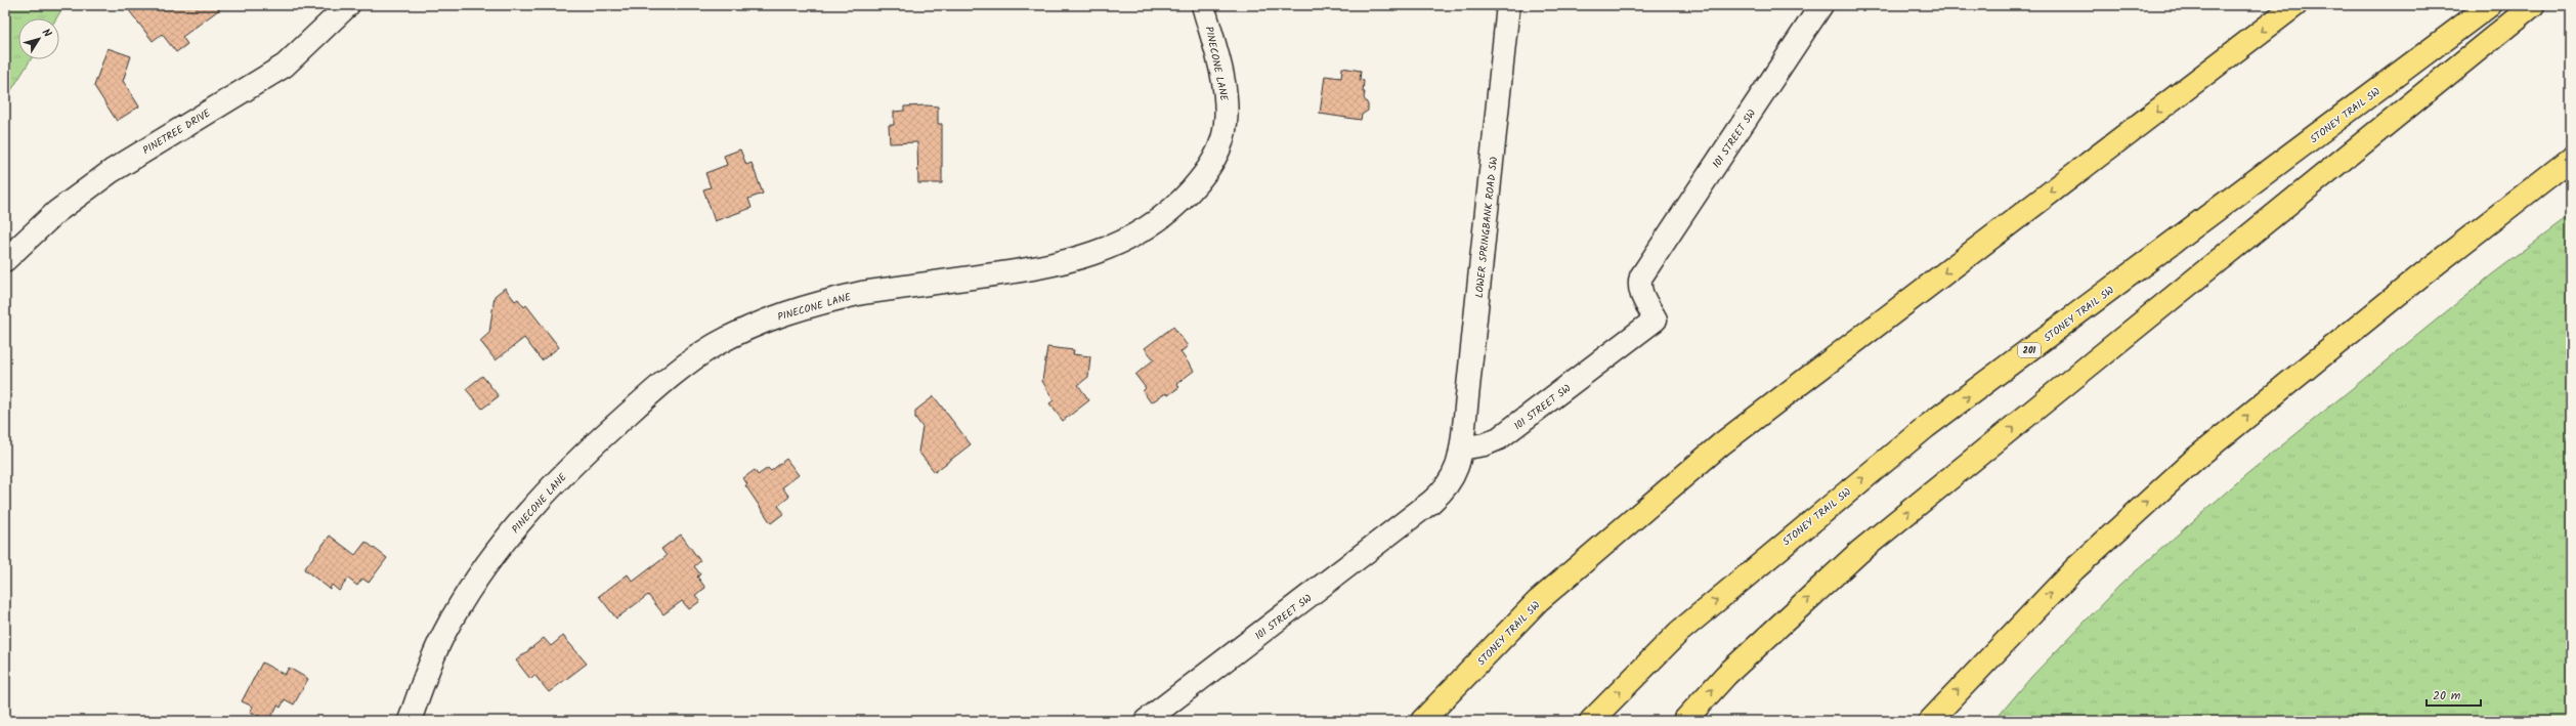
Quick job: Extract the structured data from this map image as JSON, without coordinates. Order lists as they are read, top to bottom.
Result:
{
  "streets": {
    "highway": ["STONEY TRAIL SW", "201"],
    "street": [
      "PINECONE LANE",
      "PINETREE DRIVE",
      "101 STREET SW",
      "LOWER SPRINGBANK ROAD SW"
    ]
  },
  "crossings": [
    ["101 STREET SW", "LOWER SPRINGBANK ROAD SW"]
  ],
  "scale_bar": "20 m",
  "north": "top right"
}
